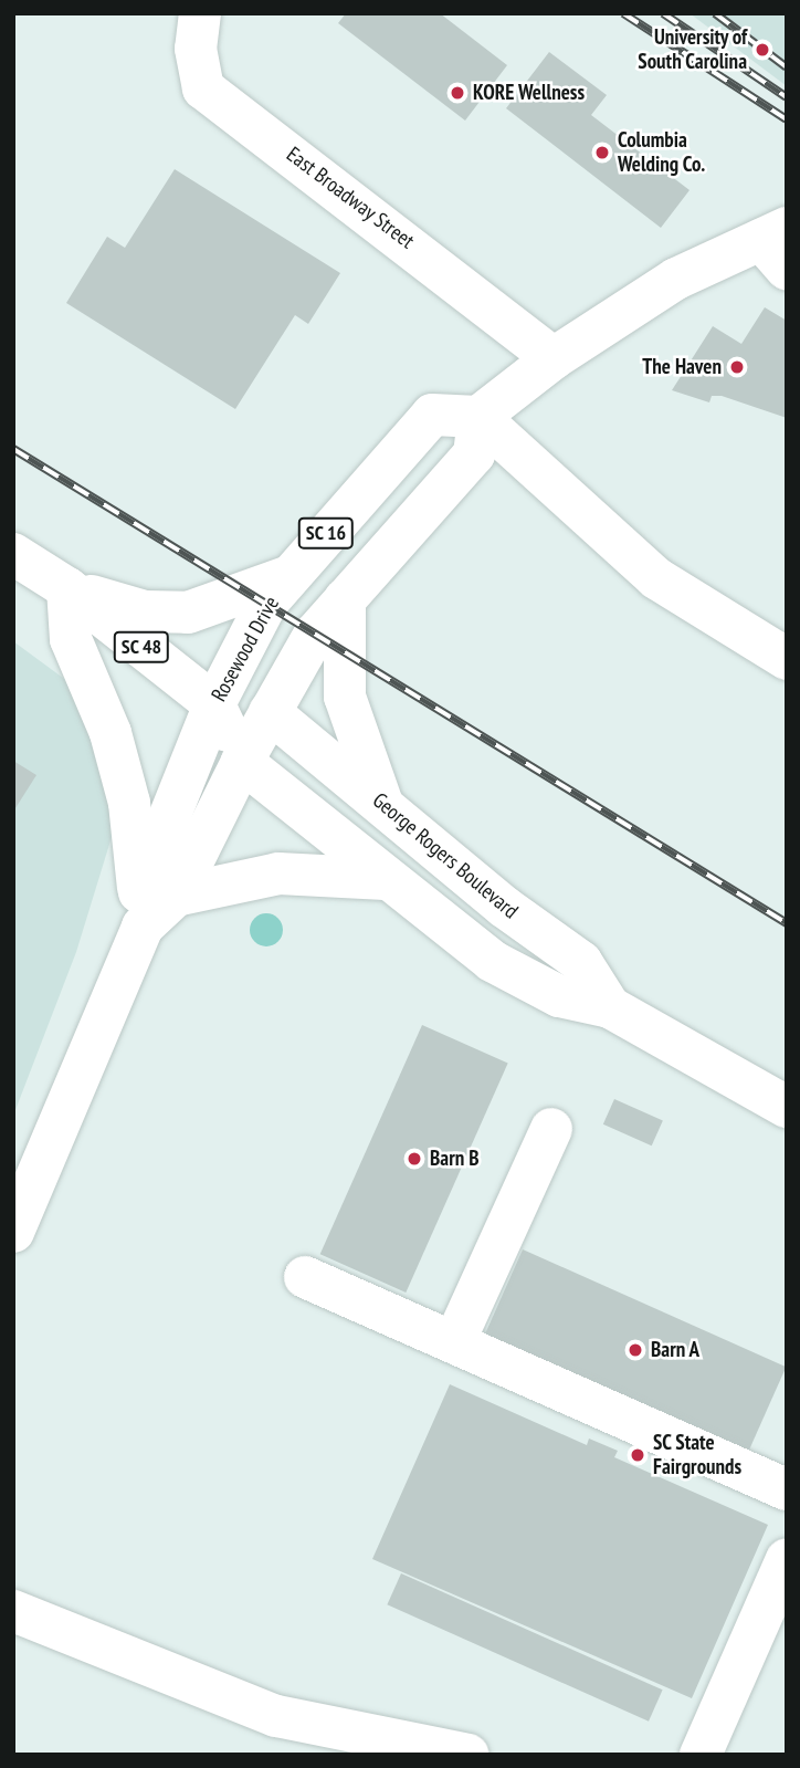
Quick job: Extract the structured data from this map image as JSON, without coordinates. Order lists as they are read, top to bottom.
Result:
{
  "streets": {
    "main road": [
      "East Broadway Street",
      "SC 16",
      "SC 48",
      "Rosewood Drive",
      "George Rogers Boulevard"
    ]
  },
  "crossings": [
    ["SC 48", "Rosewood Drive"],
    ["Rosewood Drive", "George Rogers Boulevard"]
  ],
  "places": [
    "University of South Carolina",
    "KORE Wellness",
    "Columbia Welding Co.",
    "The Haven",
    "Barn B",
    "Barn A",
    "SC State Fairgrounds"
  ]
}
